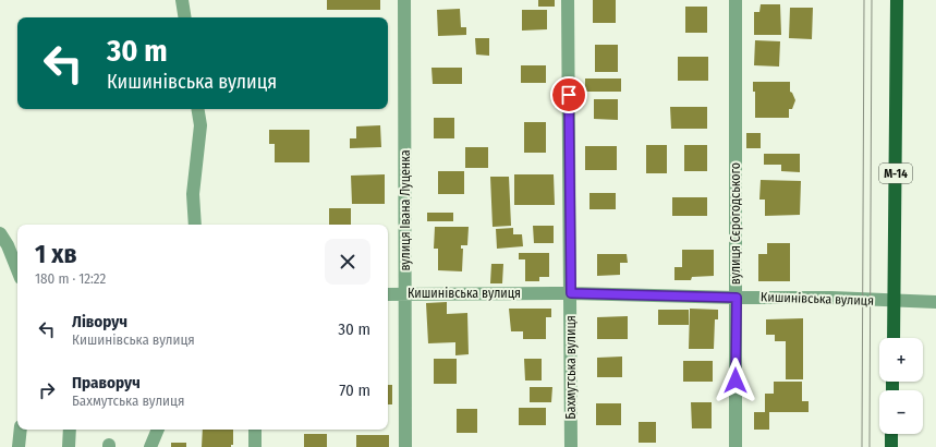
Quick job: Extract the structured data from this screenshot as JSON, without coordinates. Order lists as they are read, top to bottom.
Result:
{
  "streets": {
    "main road": ["М-14"],
    "street": [
      "вулиця Івана Луценка",
      "вулиця Сєрогодського",
      "Кишинівська вулиця",
      "Бахмутська вулиця"
    ]
  },
  "crossings": [
    ["М-14", "Кишинівська вулиця"],
    ["вулиця Івана Луценка", "Кишинівська вулиця"],
    ["вулиця Сєрогодського", "Кишинівська вулиця"],
    ["Кишинівська вулиця", "Бахмутська вулиця"]
  ],
  "page": {
    "turn": ["30 m", "Кишинівська вулиця"],
    "heading": ["1 хв", "180 m · 12:22"],
    "list": [
      {
        "name": "Ліворуч",
        "note": "Кишинівська вулиця",
        "value": "30 m"
      },
      {
        "name": "Праворуч",
        "note": "Бахмутська вулиця",
        "value": "70 m"
      }
    ],
    "map_buttons": ["+", "−"]
  }
}
